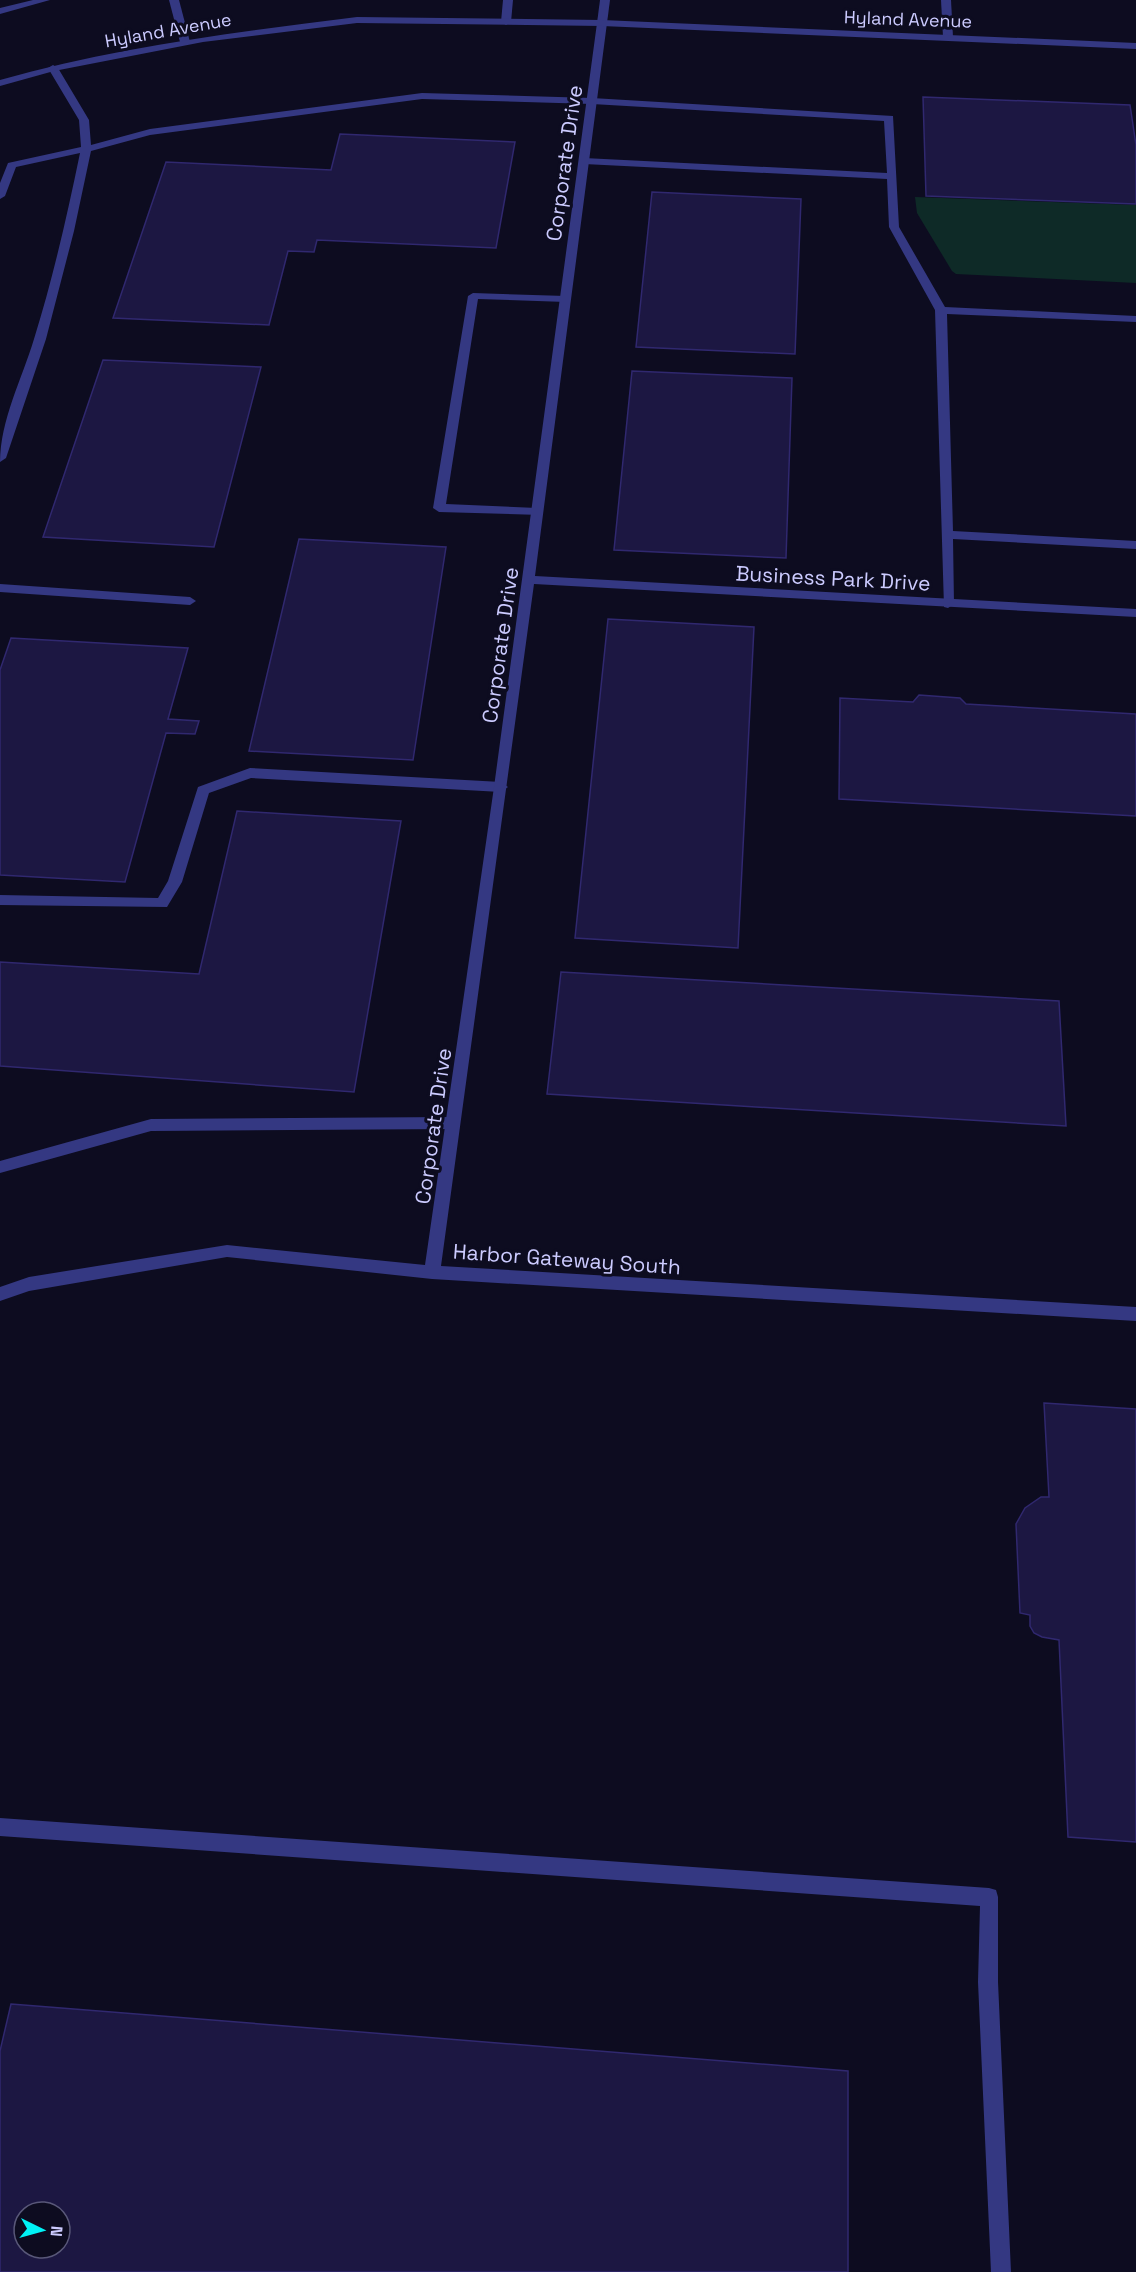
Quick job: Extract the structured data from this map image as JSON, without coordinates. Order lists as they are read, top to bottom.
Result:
{
  "streets": {
    "street": [
      "Hyland Avenue",
      "Corporate Drive",
      "Business Park Drive",
      "Harbor Gateway South"
    ]
  },
  "crossings": [
    ["Hyland Avenue", "Corporate Drive"],
    ["Corporate Drive", "Business Park Drive"],
    ["Corporate Drive", "Harbor Gateway South"]
  ],
  "north": "right"
}
